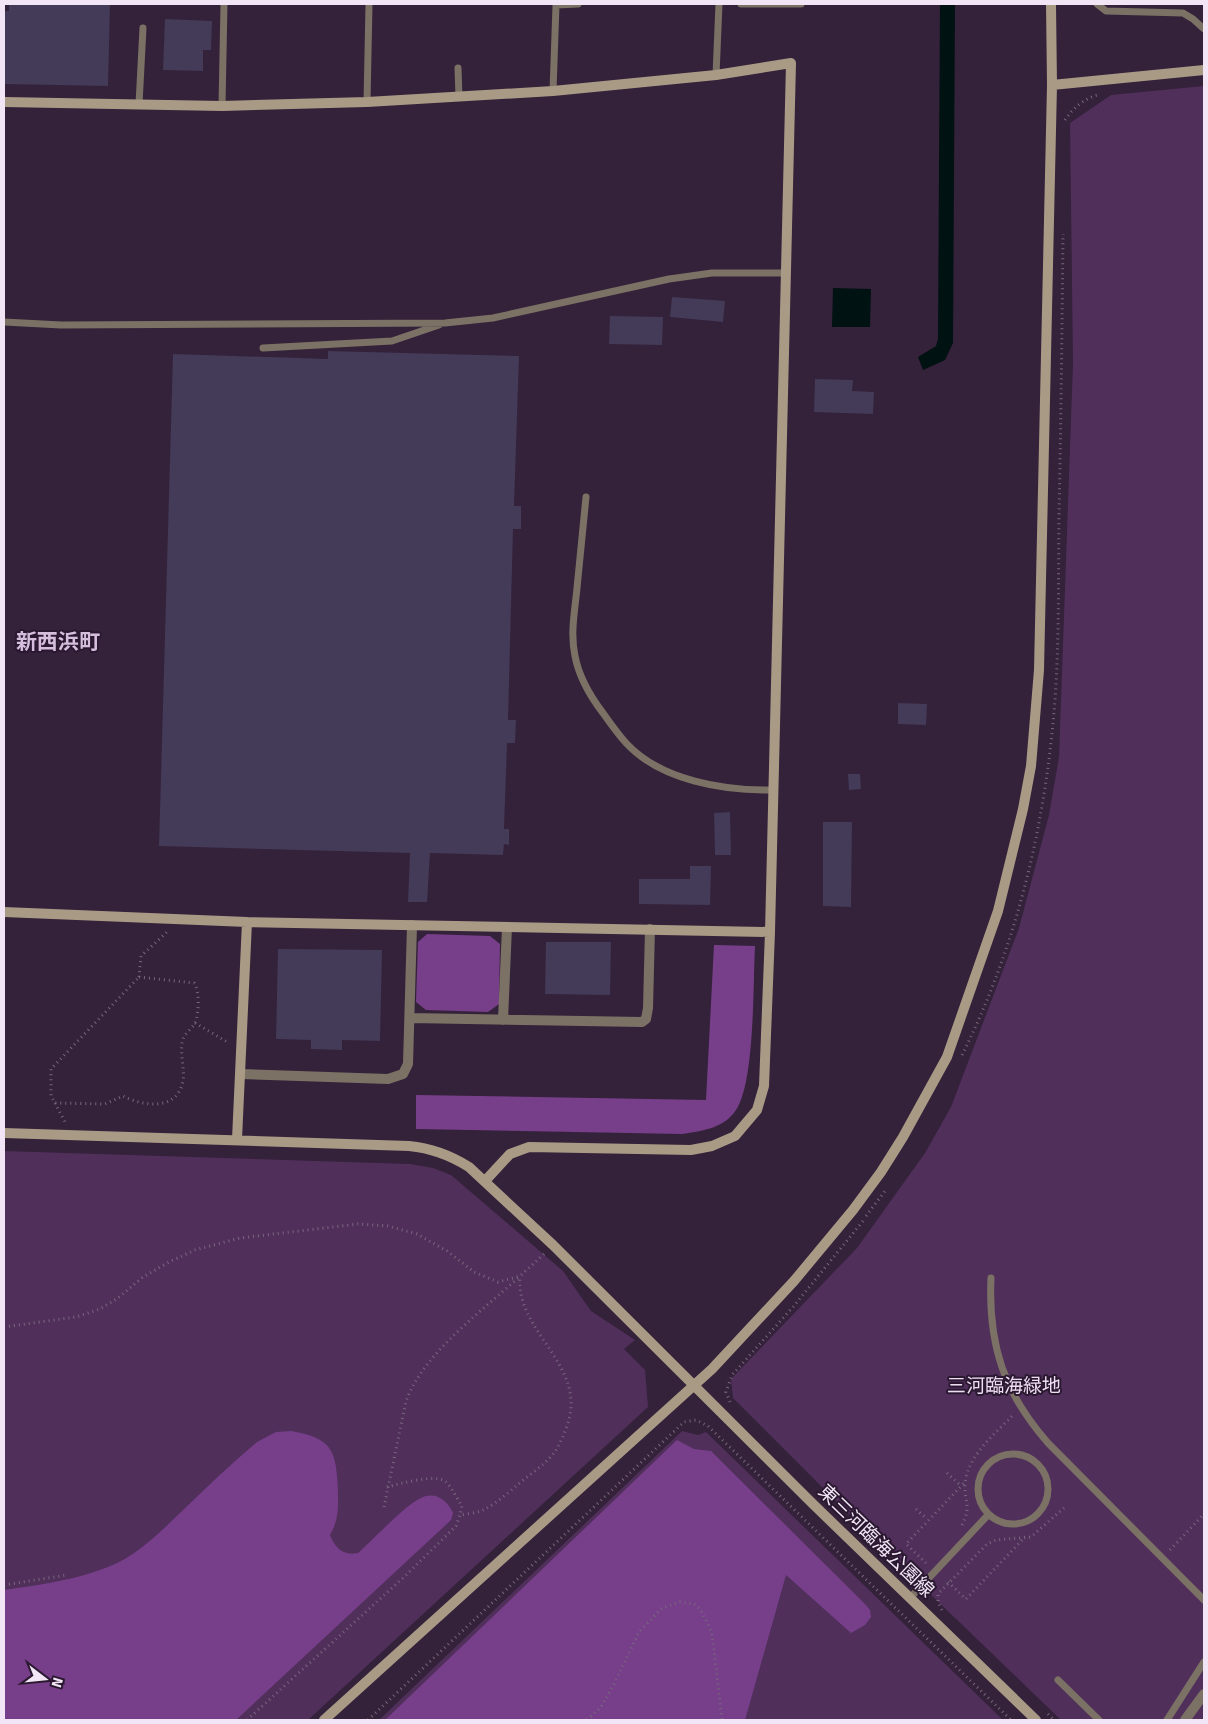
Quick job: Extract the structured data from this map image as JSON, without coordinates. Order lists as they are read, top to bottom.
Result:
{
  "streets": {
    "street": ["東三河臨海公園線"]
  },
  "districts": ["新西浜町"],
  "parks": ["三河臨海緑地"],
  "north": "right"
}
